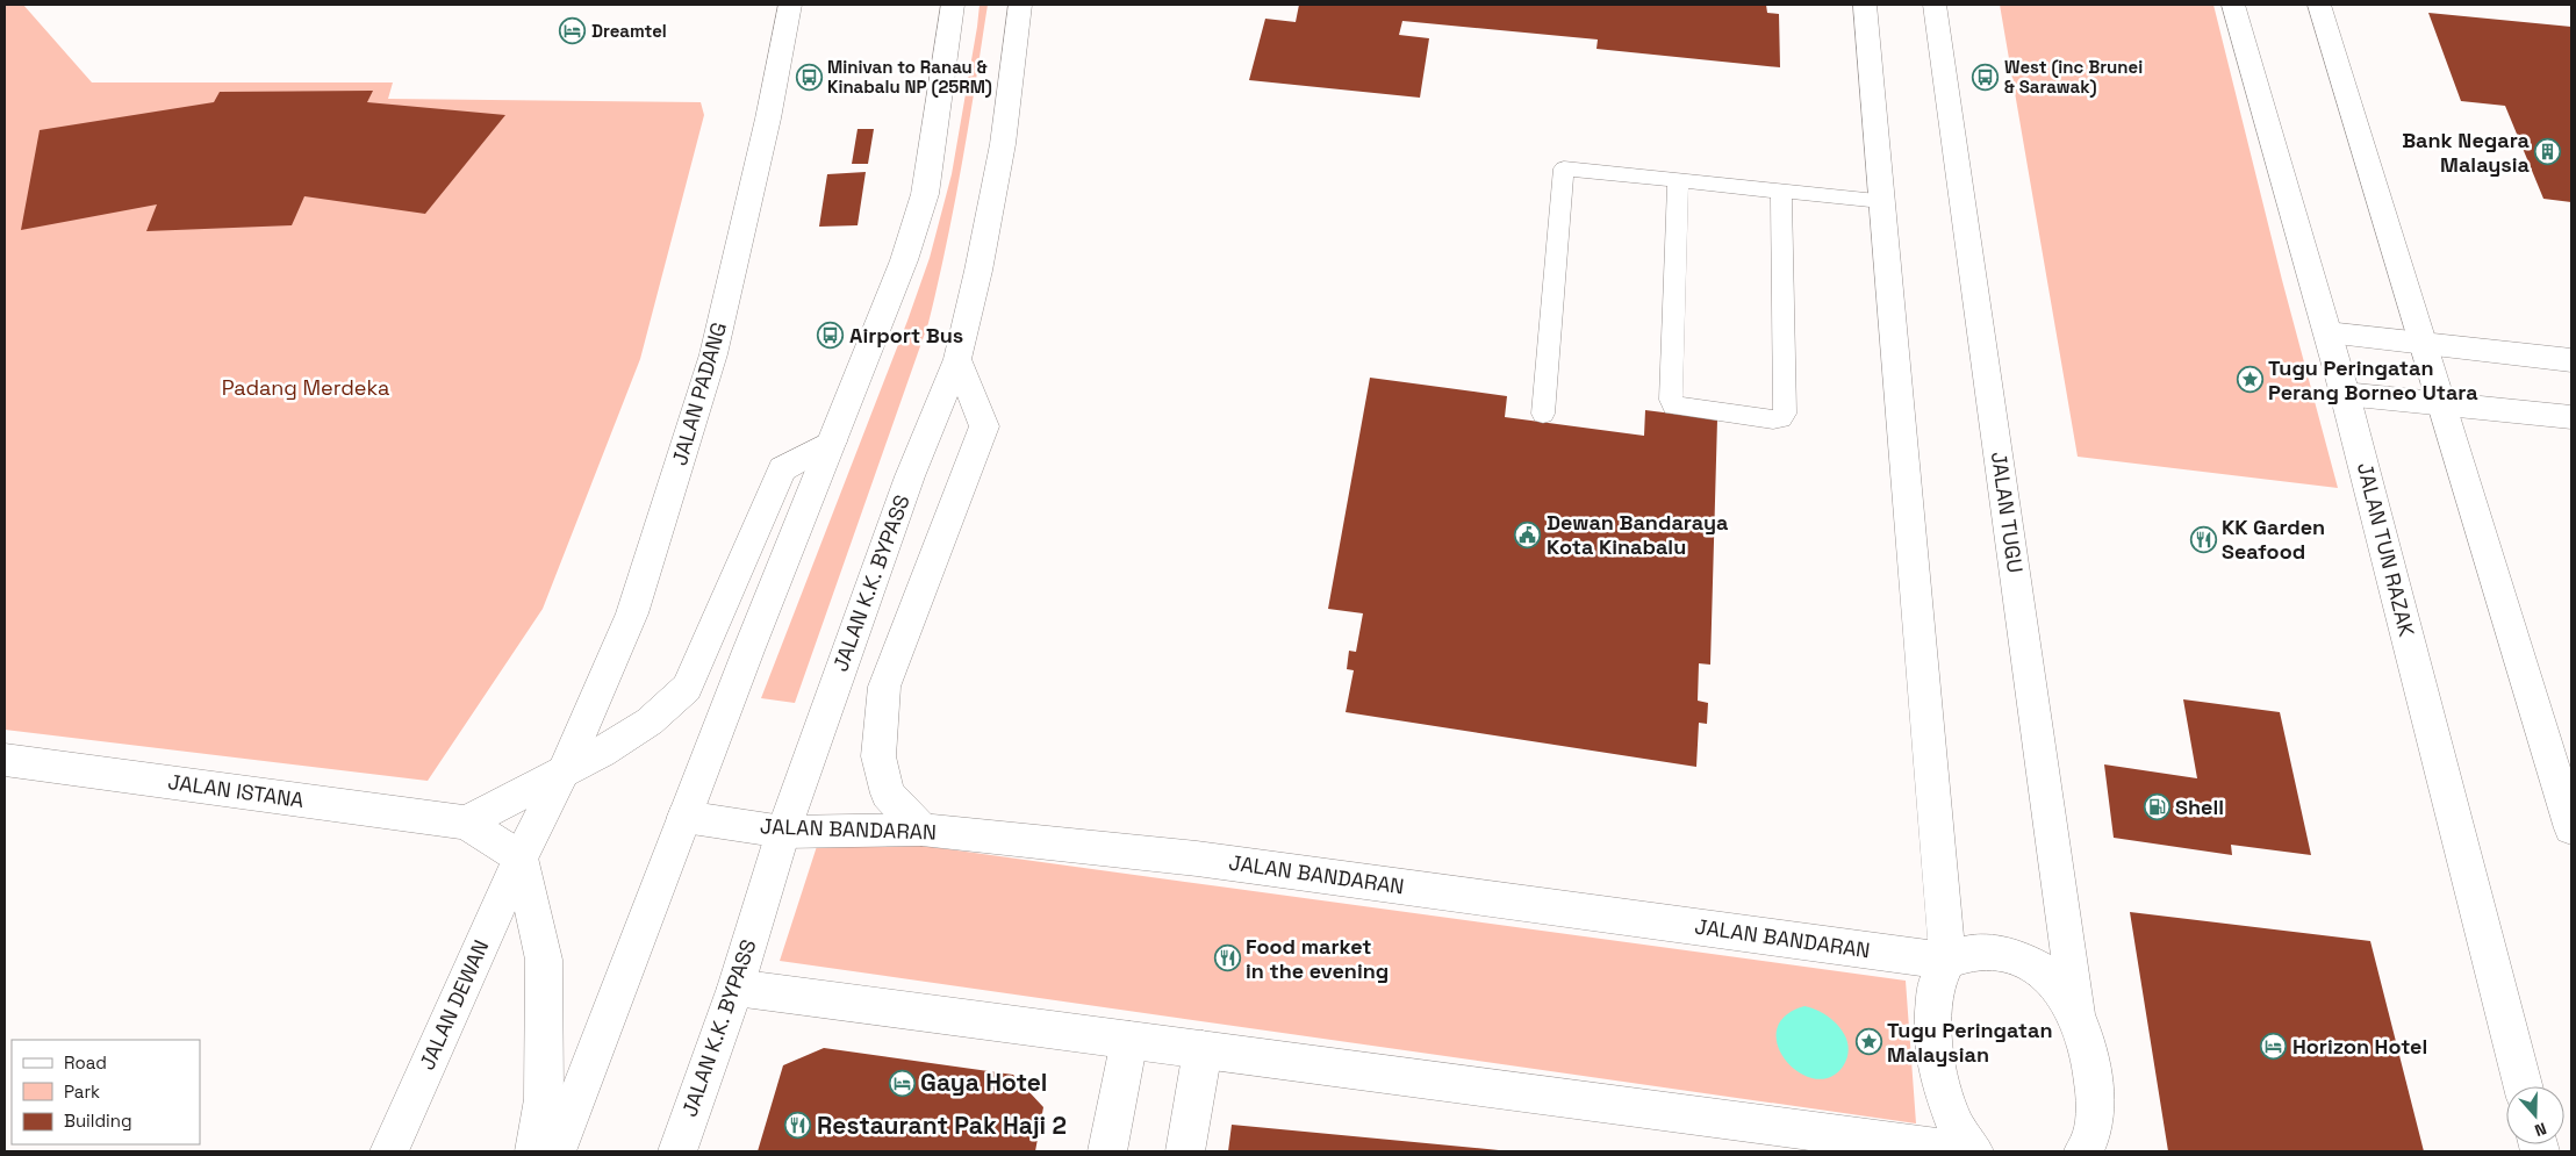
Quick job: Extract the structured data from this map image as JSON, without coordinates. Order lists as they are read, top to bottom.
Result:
{
  "streets": {
    "main road": [
      "JALAN PADANG",
      "JALAN TUGU",
      "JALAN TUN RAZAK",
      "JALAN K.K. BYPASS",
      "JALAN ISTANA",
      "JALAN BANDARAN",
      "JALAN DEWAN"
    ]
  },
  "crossings": [
    ["JALAN PADANG", "JALAN DEWAN"],
    ["JALAN K.K. BYPASS", "JALAN BANDARAN"]
  ],
  "parks": ["Padang Merdeka"],
  "places": {
    "hotel": ["Dreamtel", "Horizon Hotel", "Gaya Hotel"],
    "bus stop": ["Minivan to Ranau & Kinabalu NP (25RM)", "West (inc Brunei & Sarawak)", "Airport Bus"],
    "building": ["Bank Negara Malaysia"],
    "place": ["Tugu Peringatan Perang Borneo Utara", "Tugu Peringatan Malaysian"],
    "public building": ["Dewan Bandaraya Kota Kinabalu"],
    "restaurant": ["KK Garden Seafood", "Food market in the evening", "Restaurant Pak Haji 2"],
    "fuel station": ["Shell"]
  },
  "legend": ["Road", "Park", "Building"],
  "north": "bottom"
}
